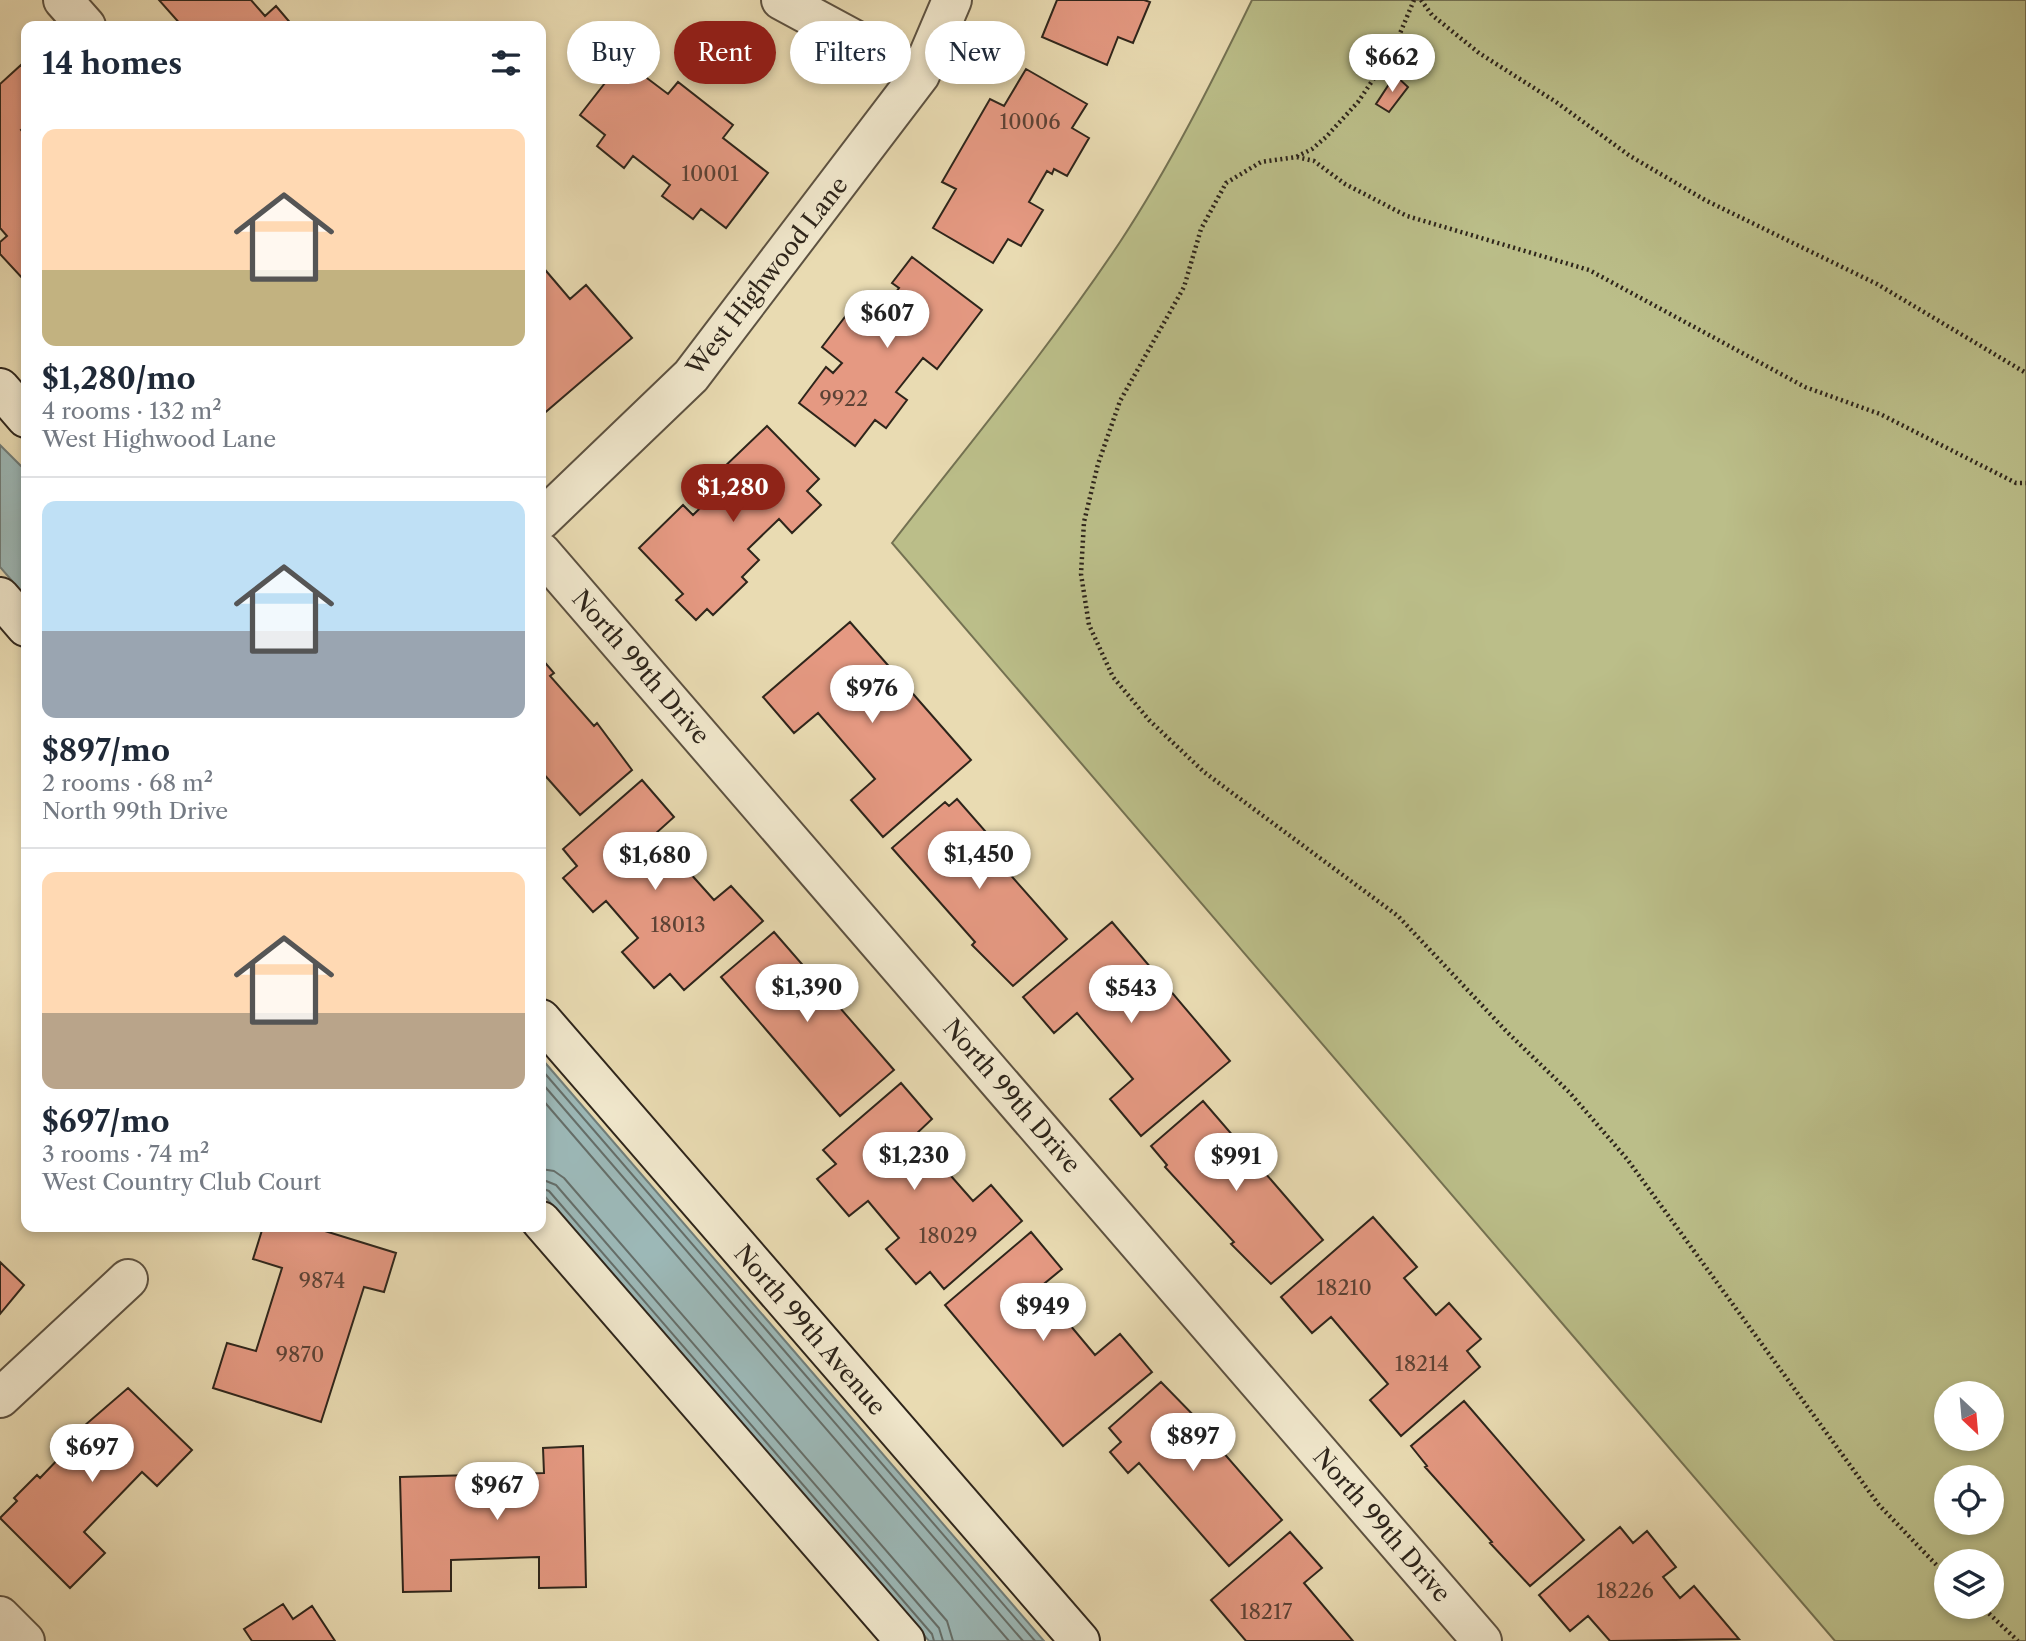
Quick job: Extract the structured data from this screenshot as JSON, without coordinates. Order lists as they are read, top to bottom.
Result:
{
  "streets": {
    "street": ["West Highwood Lane", "North 99th Drive", "North 99th Avenue"]
  },
  "house_numbers": [
    "10006",
    "10001",
    "9922",
    "18013",
    "18029",
    "9874",
    "18210",
    "9870",
    "18214",
    "18226",
    "18217"
  ],
  "north": "bottom right",
  "page": {
    "chip": [
      "Buy",
      "Rent",
      "Filters",
      "New"
    ],
    "heading": "14 homes",
    "price": [
      "$662",
      "$607",
      "$1,280",
      "$976",
      "$1,450",
      "$1,680",
      "$1,390",
      "$543",
      "$1,230",
      "$991",
      "$949",
      "$897",
      "$697",
      "$967"
    ],
    "list": [
      {
        "name": "$1,280/mo",
        "note": "4 rooms · 132 m² · West Highwood Lane"
      },
      {
        "name": "$897/mo",
        "note": "2 rooms · 68 m² · North 99th Drive"
      },
      {
        "name": "$697/mo",
        "note": "3 rooms · 74 m² · West Country Club Court"
      }
    ]
  }
}
